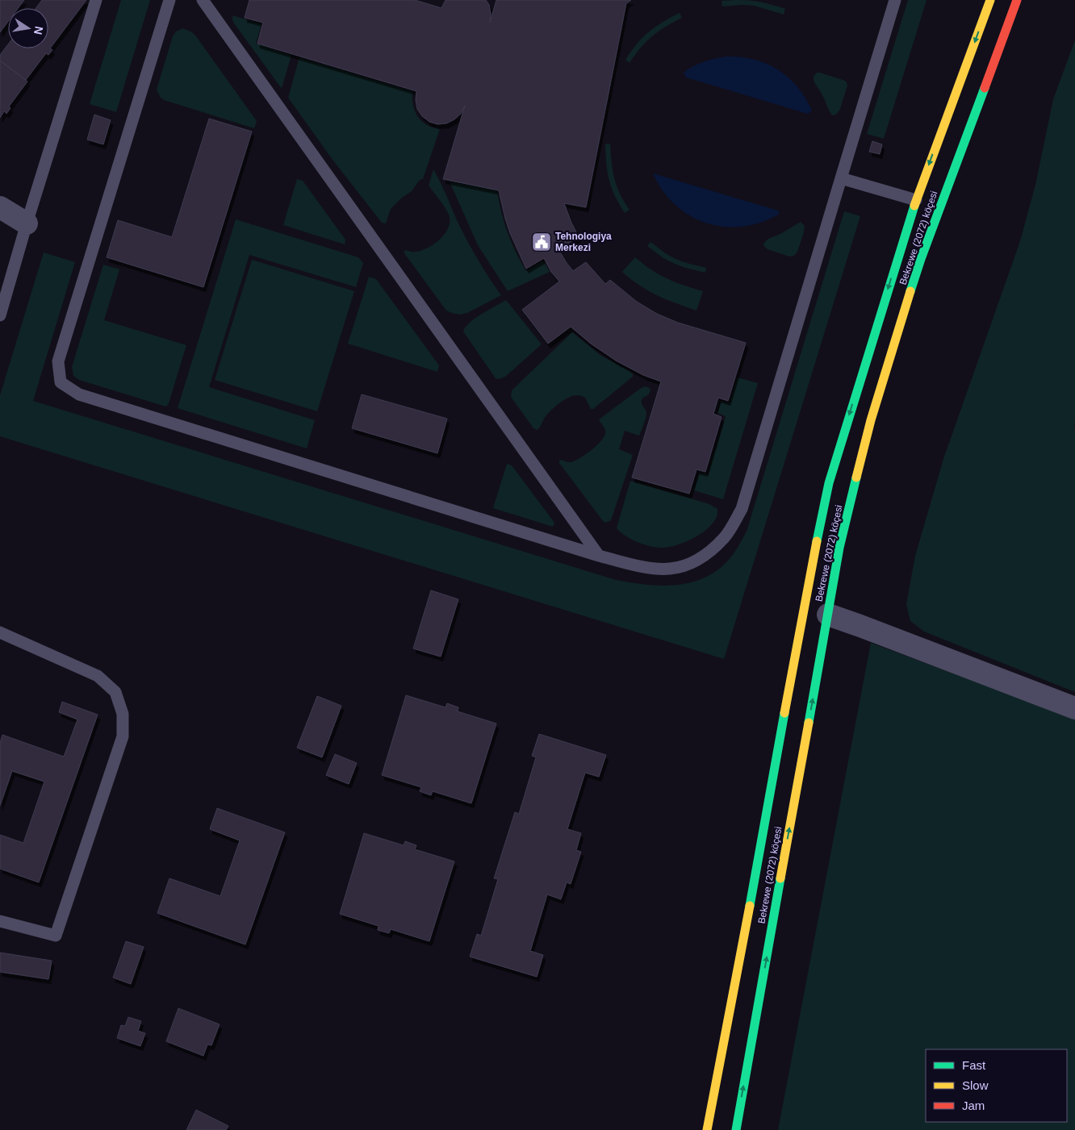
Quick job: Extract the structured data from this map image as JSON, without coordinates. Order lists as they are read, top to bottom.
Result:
{
  "streets": {
    "main road": ["Bekrewe (2072) köçesi"]
  },
  "places": {
    "public building": ["Tehnologiya Merkezi"]
  },
  "legend": ["Fast", "Slow", "Jam"],
  "north": "right"
}
